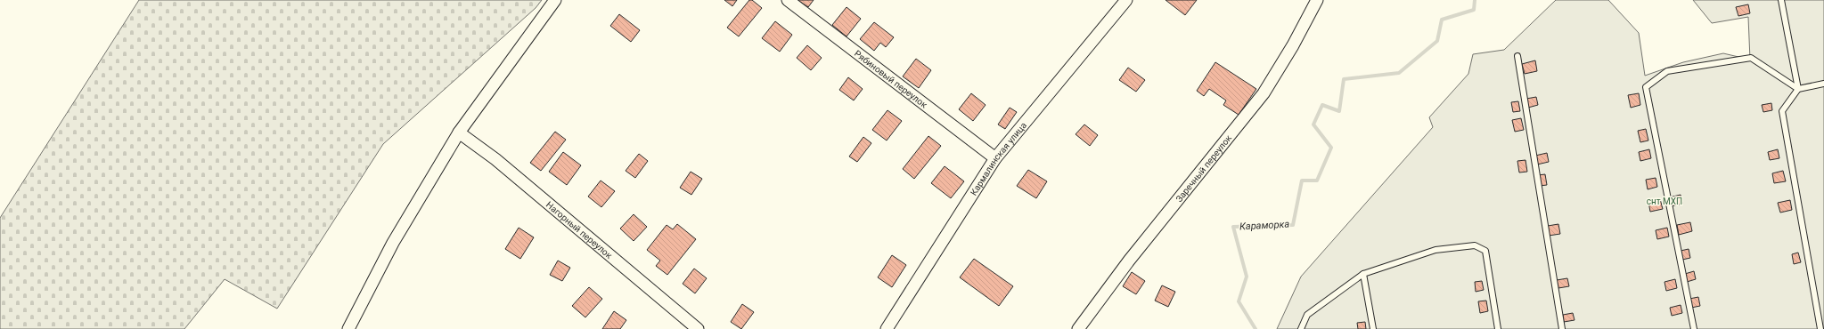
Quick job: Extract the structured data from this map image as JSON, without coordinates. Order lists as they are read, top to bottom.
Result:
{
  "streets": {
    "street": [
      "Рябиновый переулок",
      "Кармалинская улица",
      "Заречный переулок",
      "Нагорный переулок"
    ]
  },
  "crossings": [
    ["Рябиновый переулок", "Кармалинская улица"]
  ],
  "water": ["Караморка"],
  "parks": ["снт МХП"]
}
